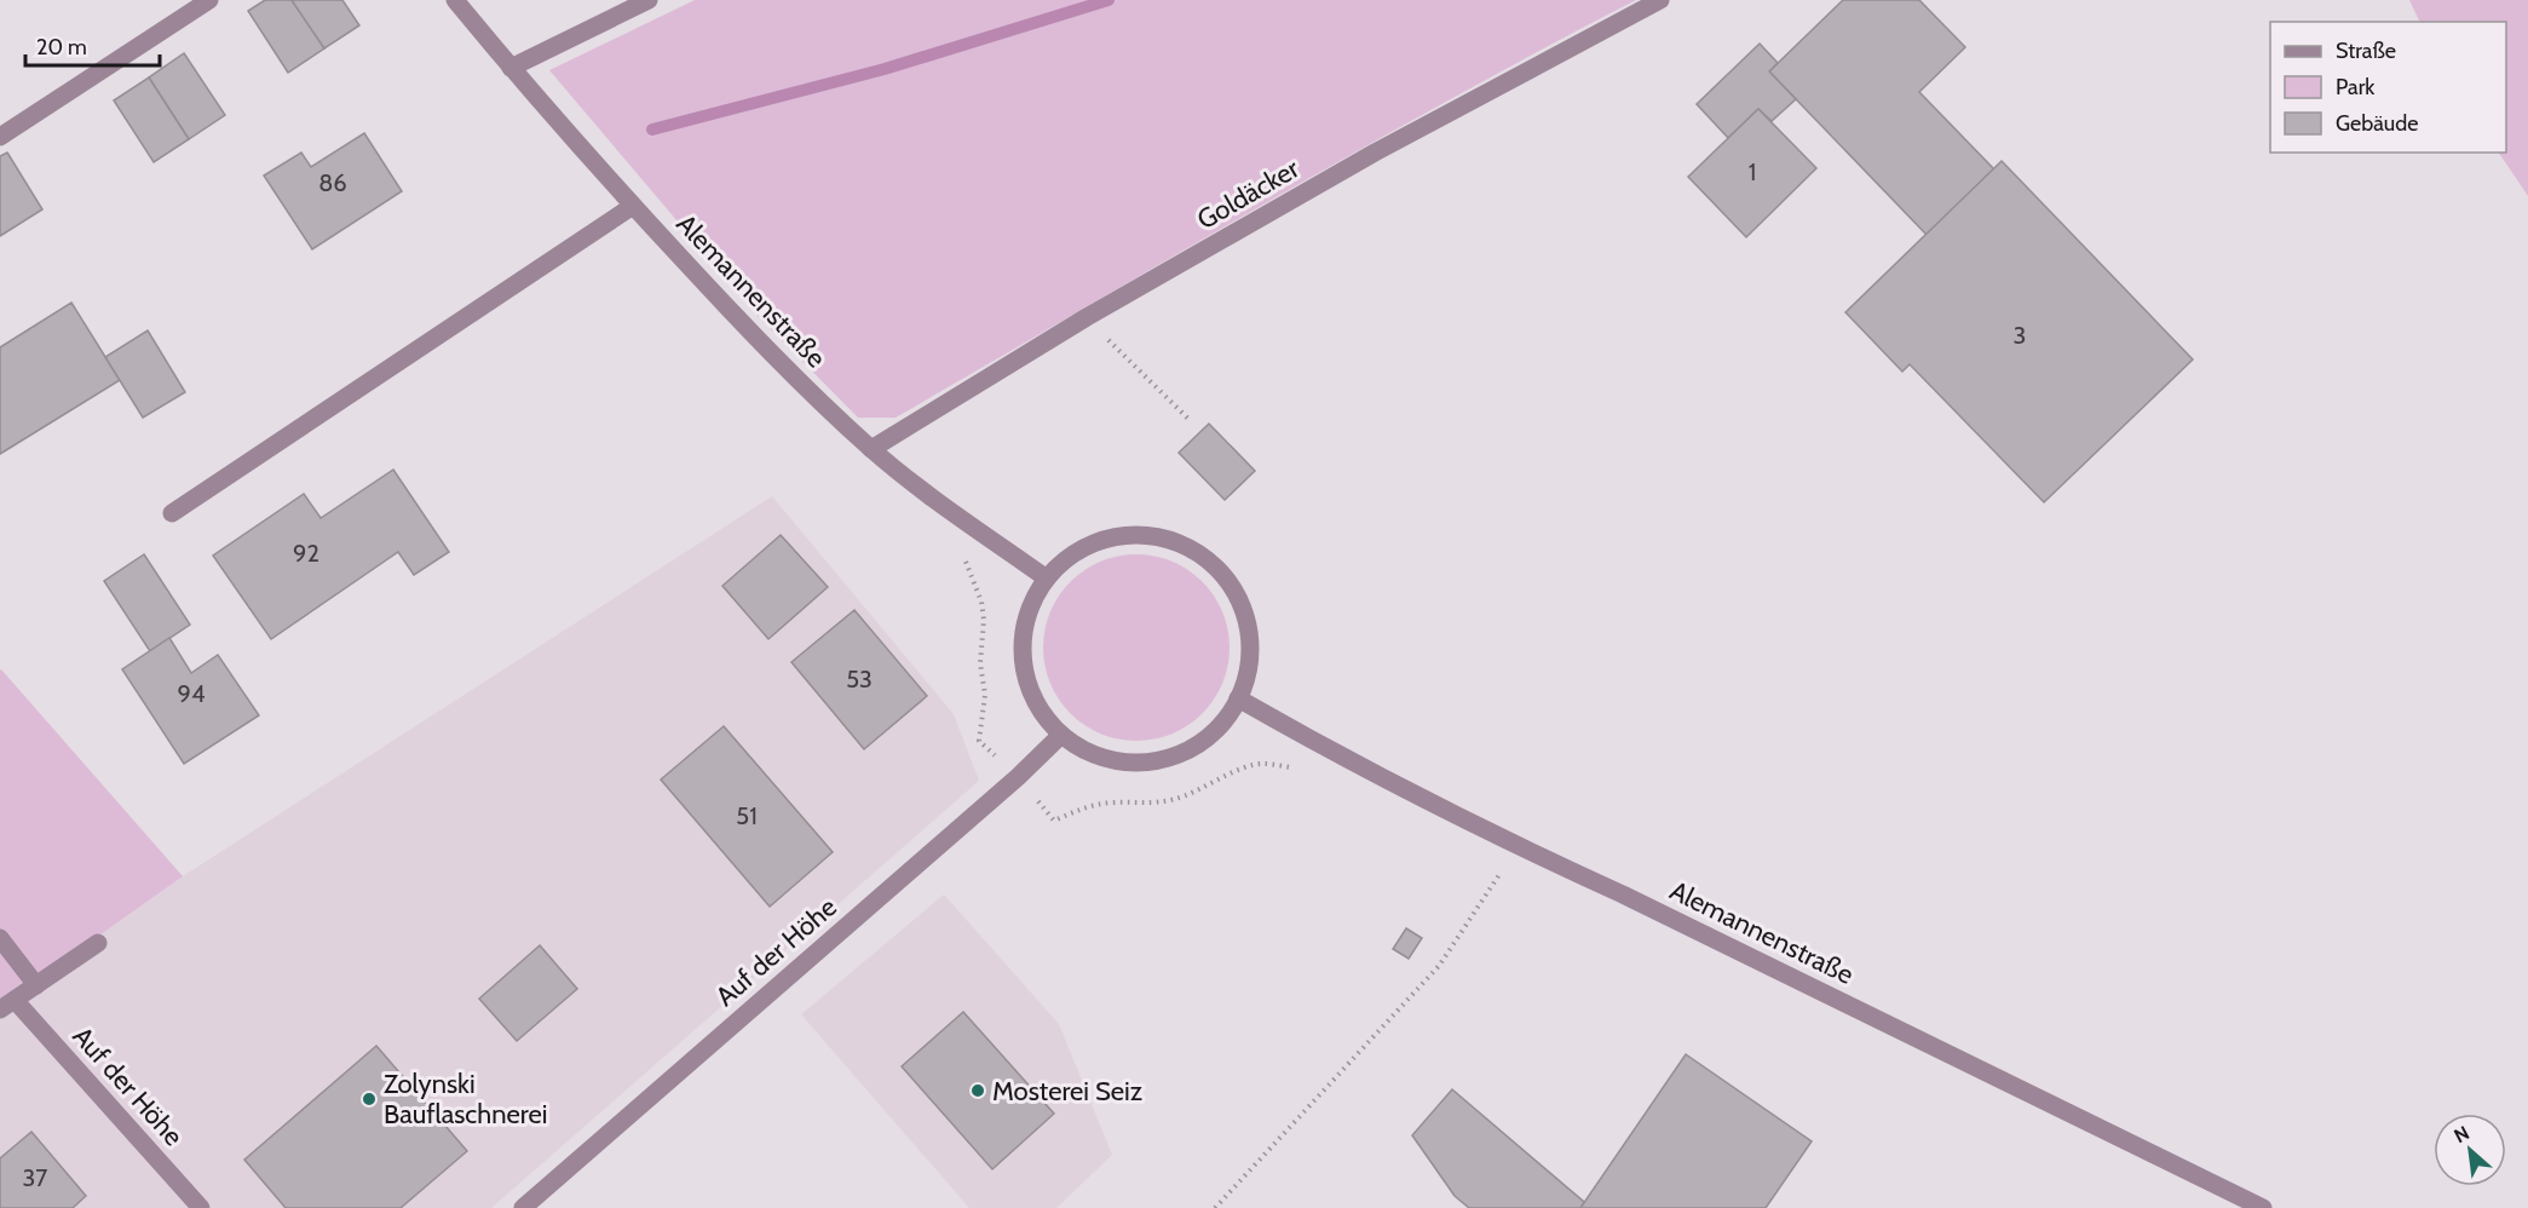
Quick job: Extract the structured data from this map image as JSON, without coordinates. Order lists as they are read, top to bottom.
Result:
{
  "streets": {
    "street": ["Goldäcker", "Alemannenstraße", "Auf der Höhe"]
  },
  "crossings": [
    ["Goldäcker", "Alemannenstraße"],
    ["Alemannenstraße", "Auf der Höhe"]
  ],
  "places": ["Mosterei Seiz", "Zolynski Bauflaschnerei"],
  "house_numbers": [
    "1",
    "86",
    "3",
    "92",
    "53",
    "94",
    "51",
    "37"
  ],
  "legend": ["Straße", "Park", "Gebäude"],
  "scale_bar": "20 m",
  "north": "top left"
}
